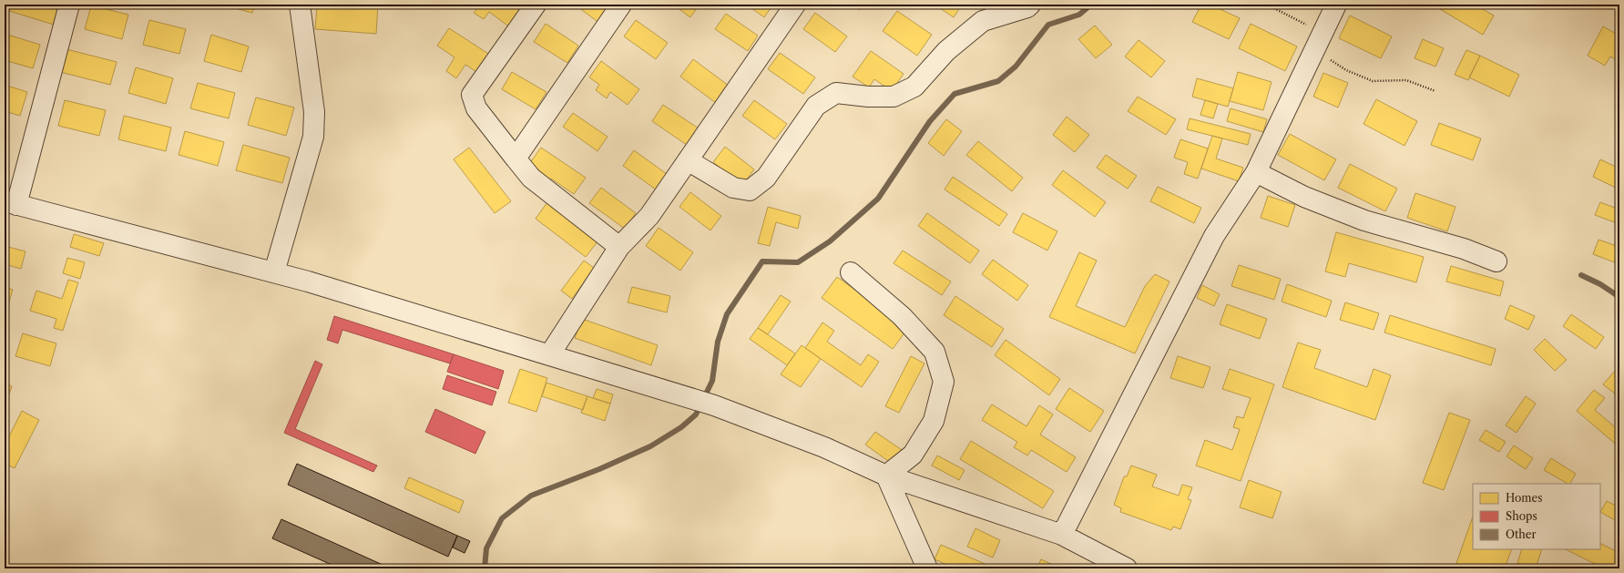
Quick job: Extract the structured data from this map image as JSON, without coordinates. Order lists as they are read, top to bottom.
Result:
{
  "legend": ["Homes", "Shops", "Other"]
}
